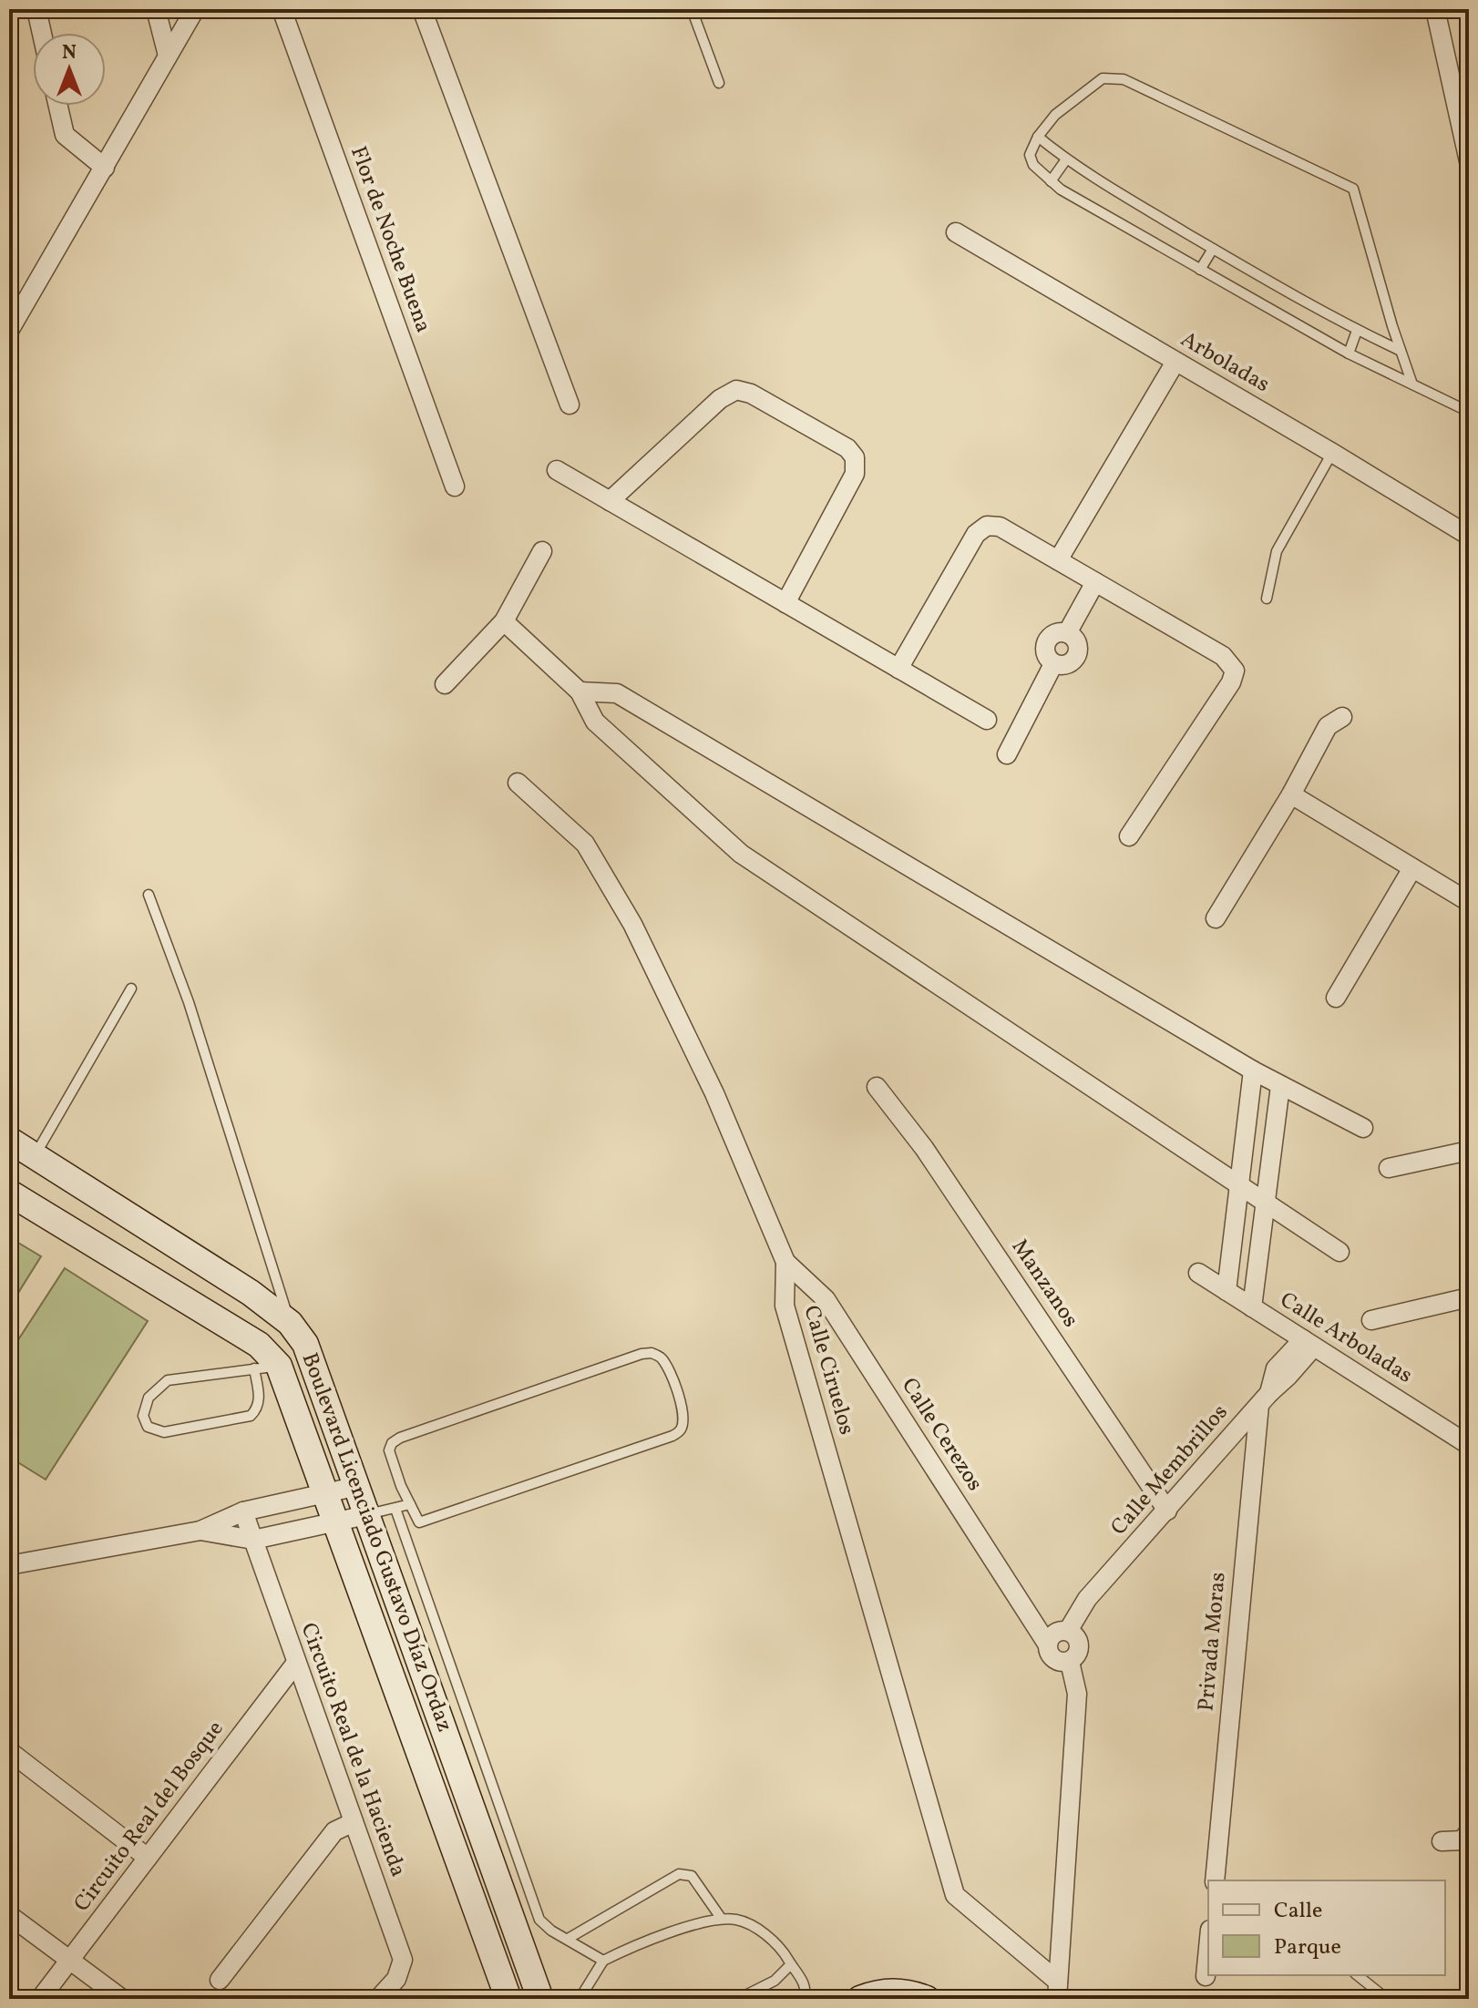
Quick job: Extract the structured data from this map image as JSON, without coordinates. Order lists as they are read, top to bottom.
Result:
{
  "streets": {
    "street": [
      "Flor de Noche Buena",
      "Arboladas",
      "Manzanos",
      "Calle Arboladas",
      "Calle Ciruelos",
      "Calle Cerezos",
      "Calle Membrillos",
      "Boulevard Licenciado Gustavo Díaz Ordaz",
      "Privada Moras",
      "Circuito Real de la Hacienda",
      "Circuito Real del Bosque"
    ]
  },
  "crossings": [
    ["Manzanos", "Calle Membrillos"],
    ["Calle Arboladas", "Calle Membrillos"],
    ["Calle Ciruelos", "Calle Cerezos"],
    ["Calle Cerezos", "Calle Membrillos"],
    ["Calle Membrillos", "Privada Moras"],
    ["Circuito Real de la Hacienda", "Circuito Real del Bosque"]
  ],
  "legend": ["Calle", "Parque"],
  "north": "top"
}
